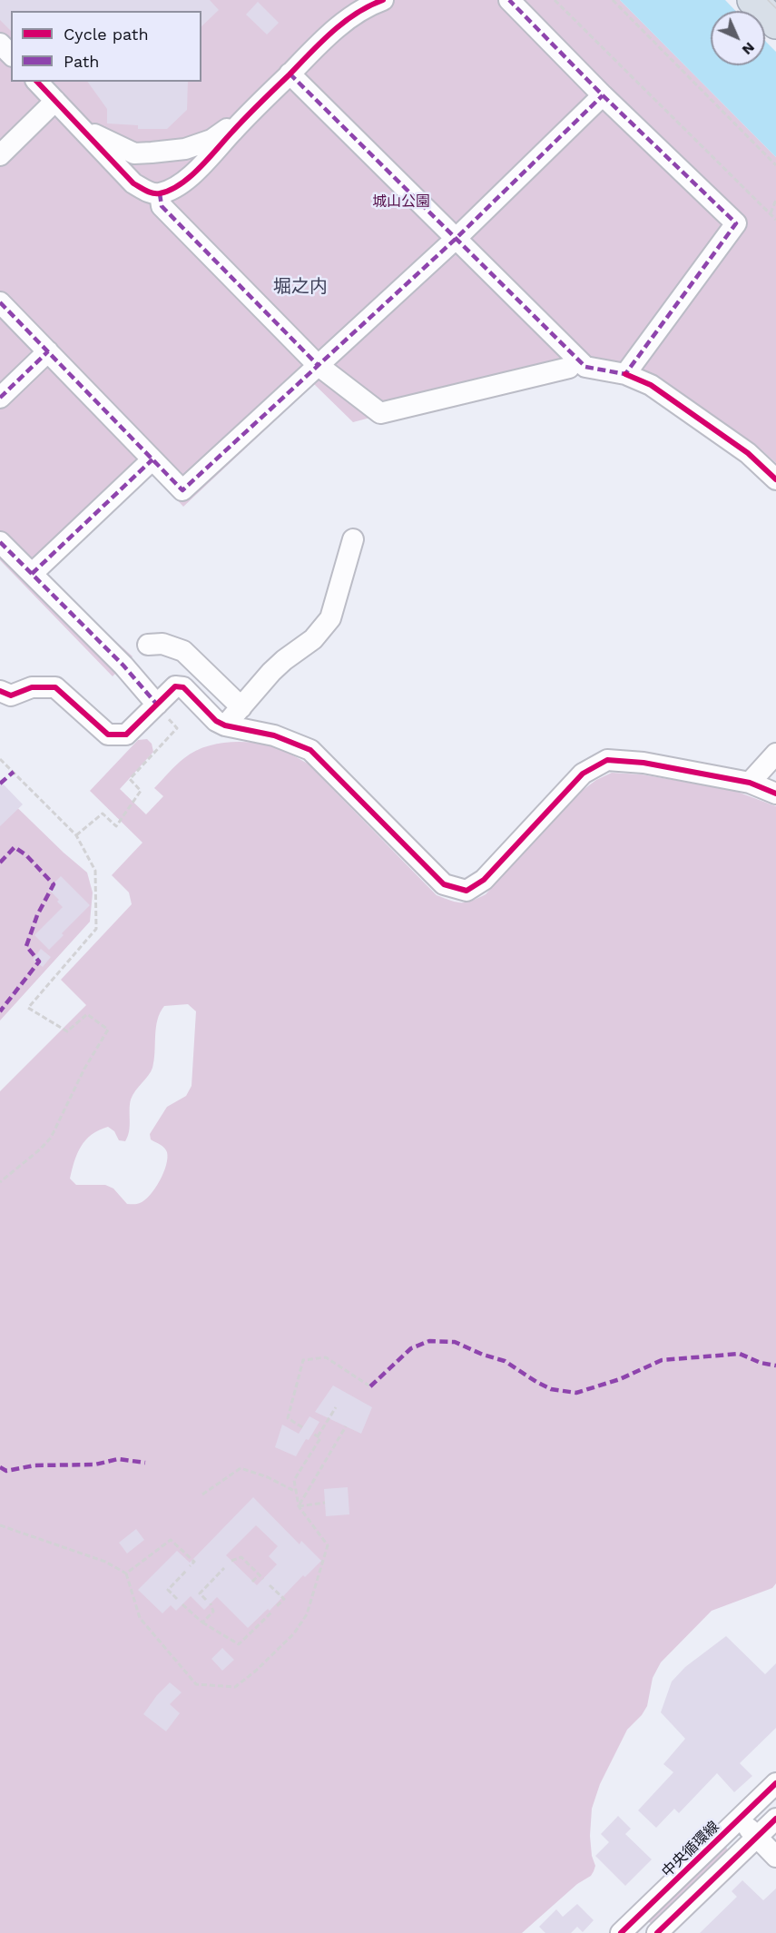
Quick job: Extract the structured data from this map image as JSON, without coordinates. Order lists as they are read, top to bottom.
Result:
{
  "streets": {
    "street": ["中央循環線"]
  },
  "districts": ["堀之内"],
  "parks": ["城山公園"],
  "legend": ["Cycle path", "Path"],
  "north": "bottom right"
}
